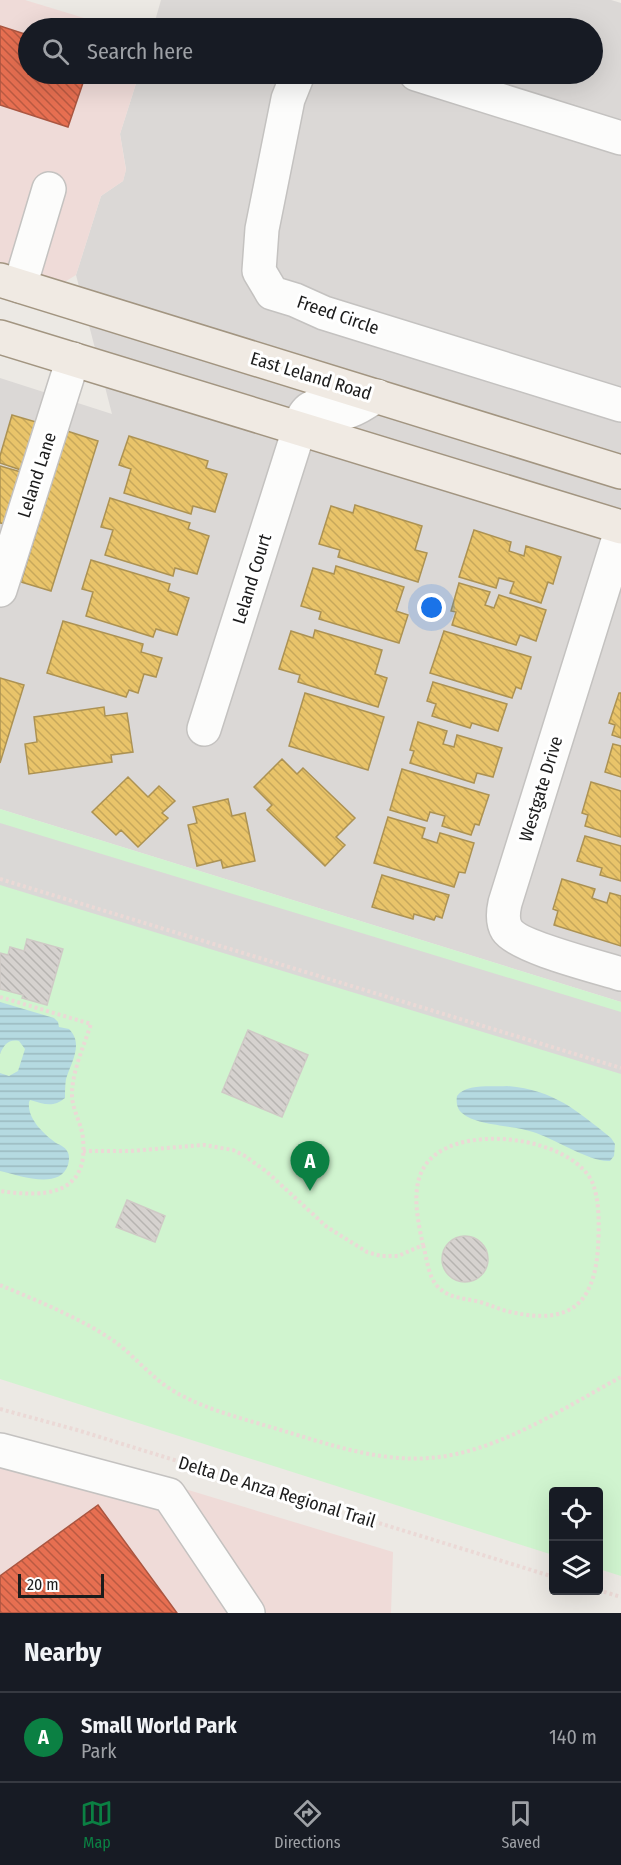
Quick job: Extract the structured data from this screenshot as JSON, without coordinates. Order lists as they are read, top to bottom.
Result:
{
  "streets": {
    "main road": ["East Leland Road"],
    "street": [
      "Freed Circle",
      "Leland Lane",
      "Leland Court",
      "Westgate Drive"
    ],
    "path": ["Delta De Anza Regional Trail"]
  },
  "scale_bar": "20 m",
  "page": {
    "search": "Search here",
    "pins": "A",
    "scale": "20 m",
    "heading": "Nearby",
    "list": [
      {
        "mark": "A",
        "name": "Small World Park",
        "note": "Park",
        "value": "140 m"
      }
    ],
    "nav": ["Map", "Directions", "Saved"]
  }
}
